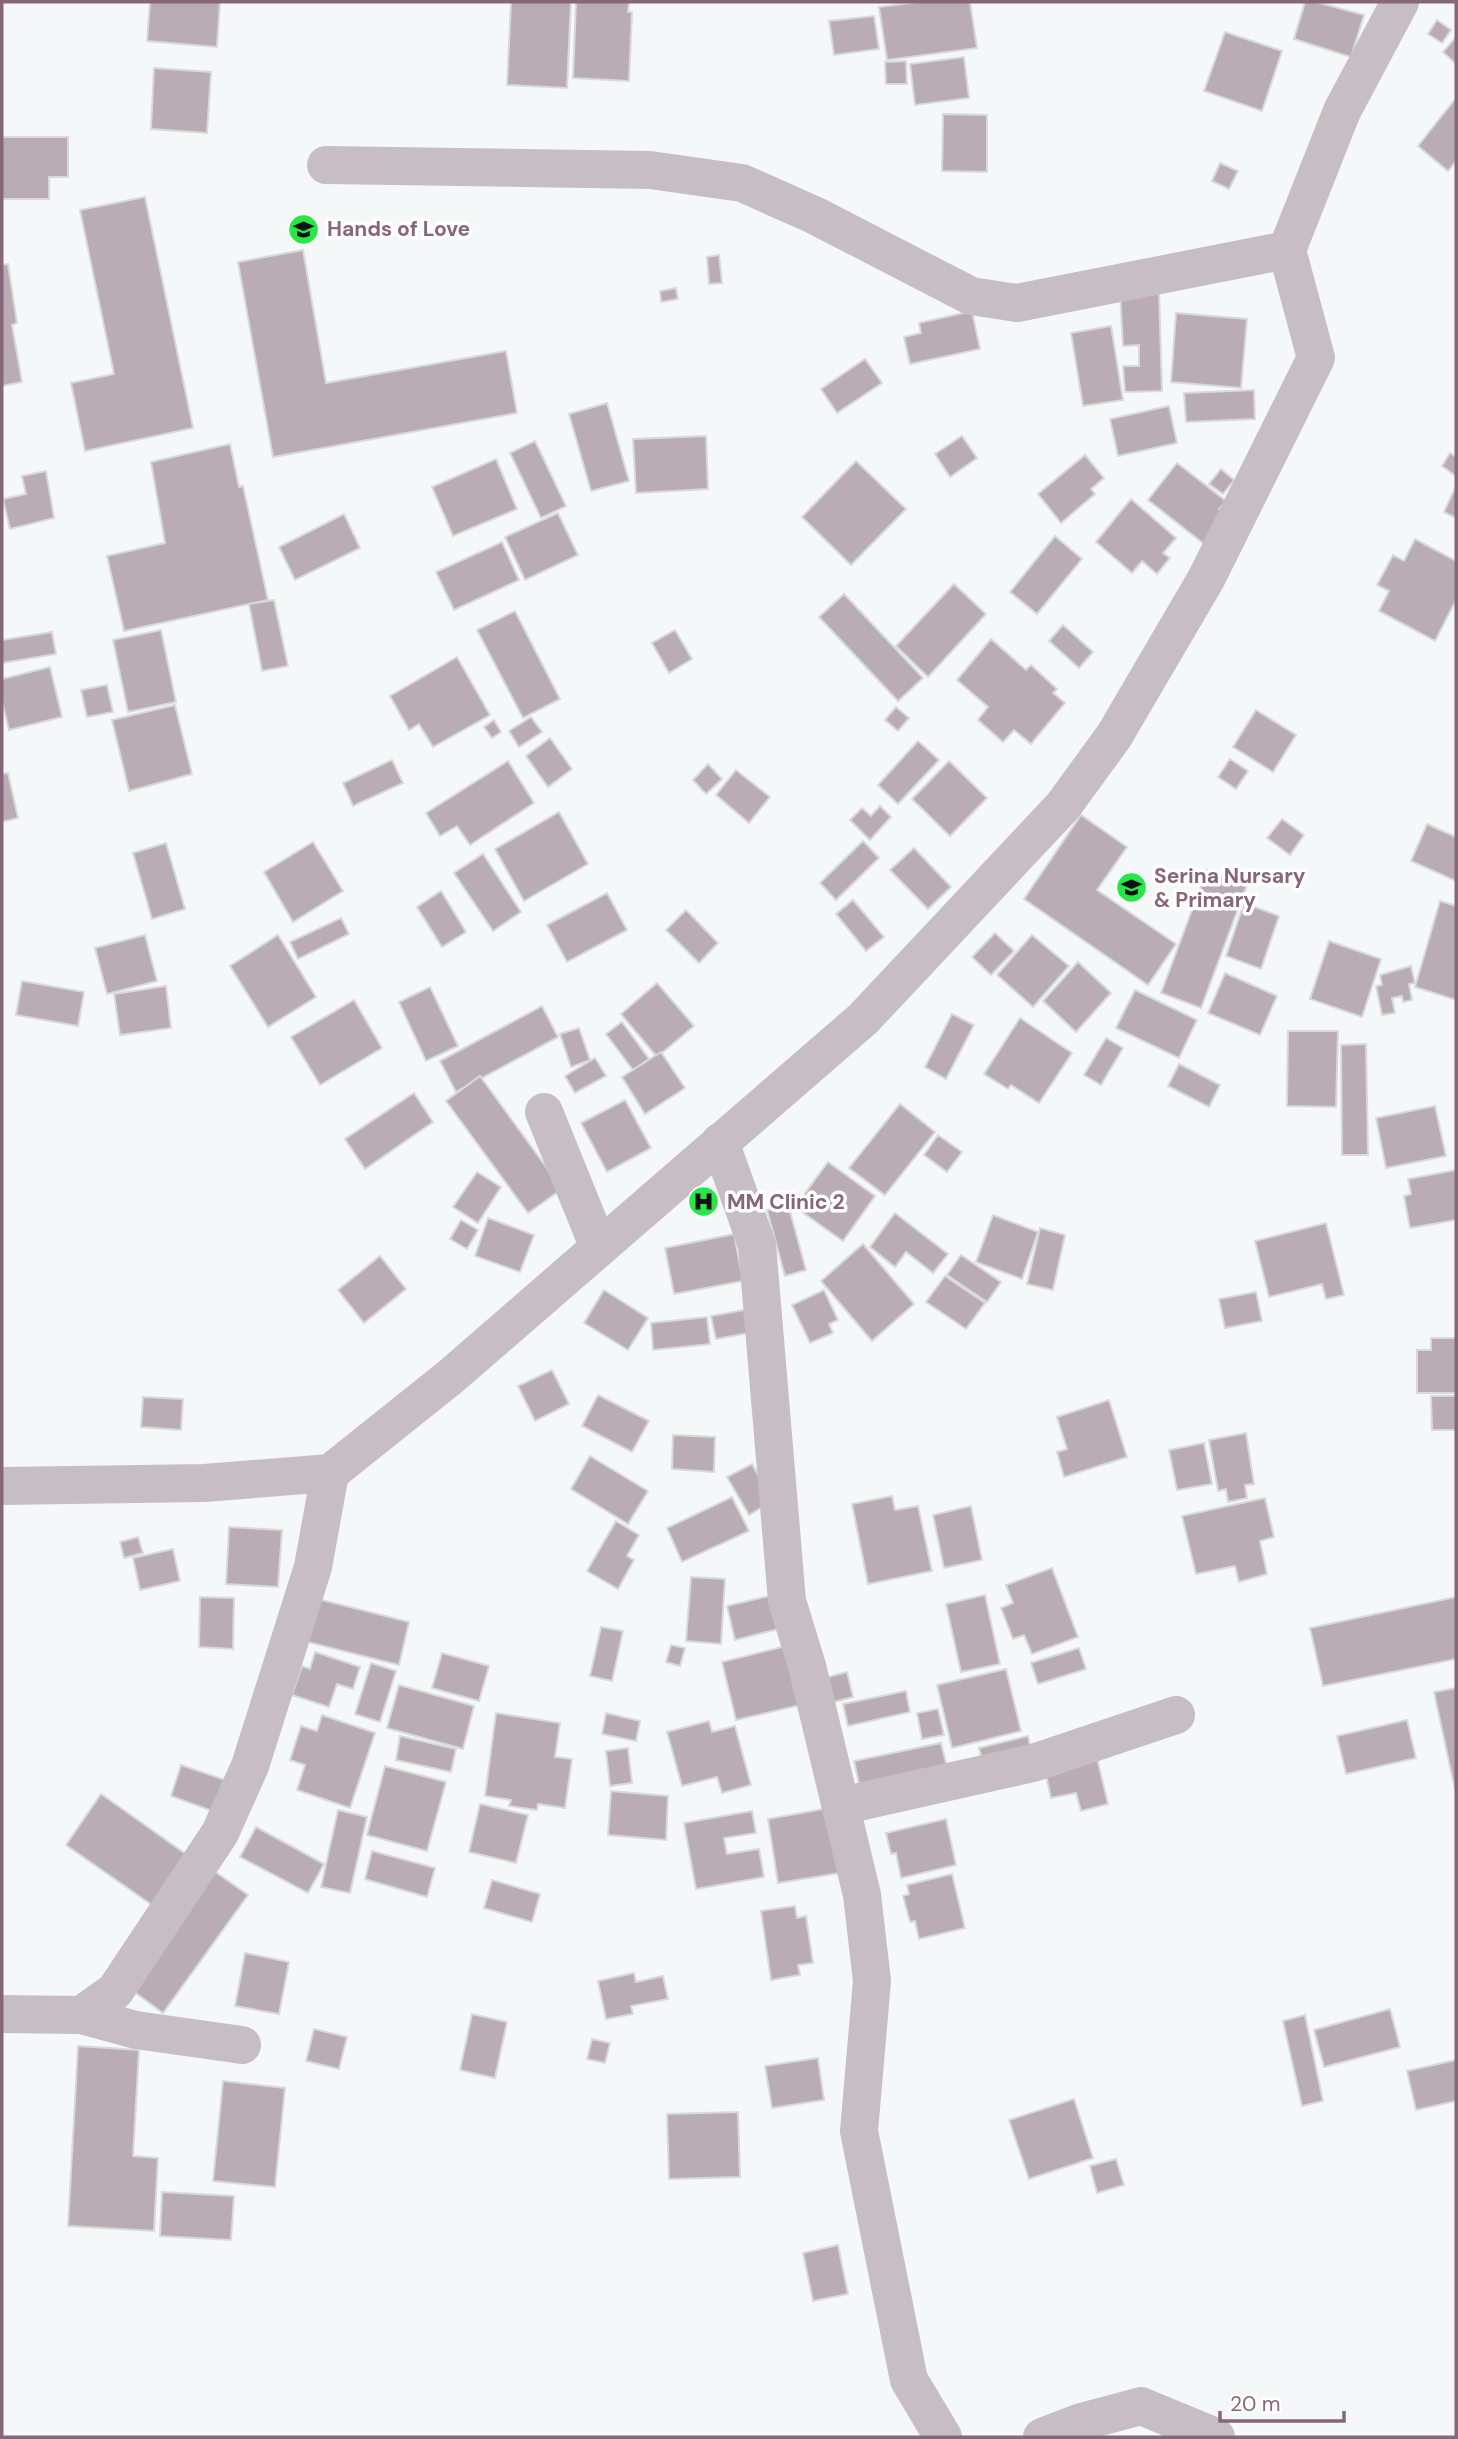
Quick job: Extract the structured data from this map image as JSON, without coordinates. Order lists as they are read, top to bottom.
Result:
{
  "places": {
    "school or university": ["Hands of Love", "Serina Nursary & Primary"],
    "hospital": ["MM Clinic 2"]
  },
  "scale_bar": "20 m"
}
